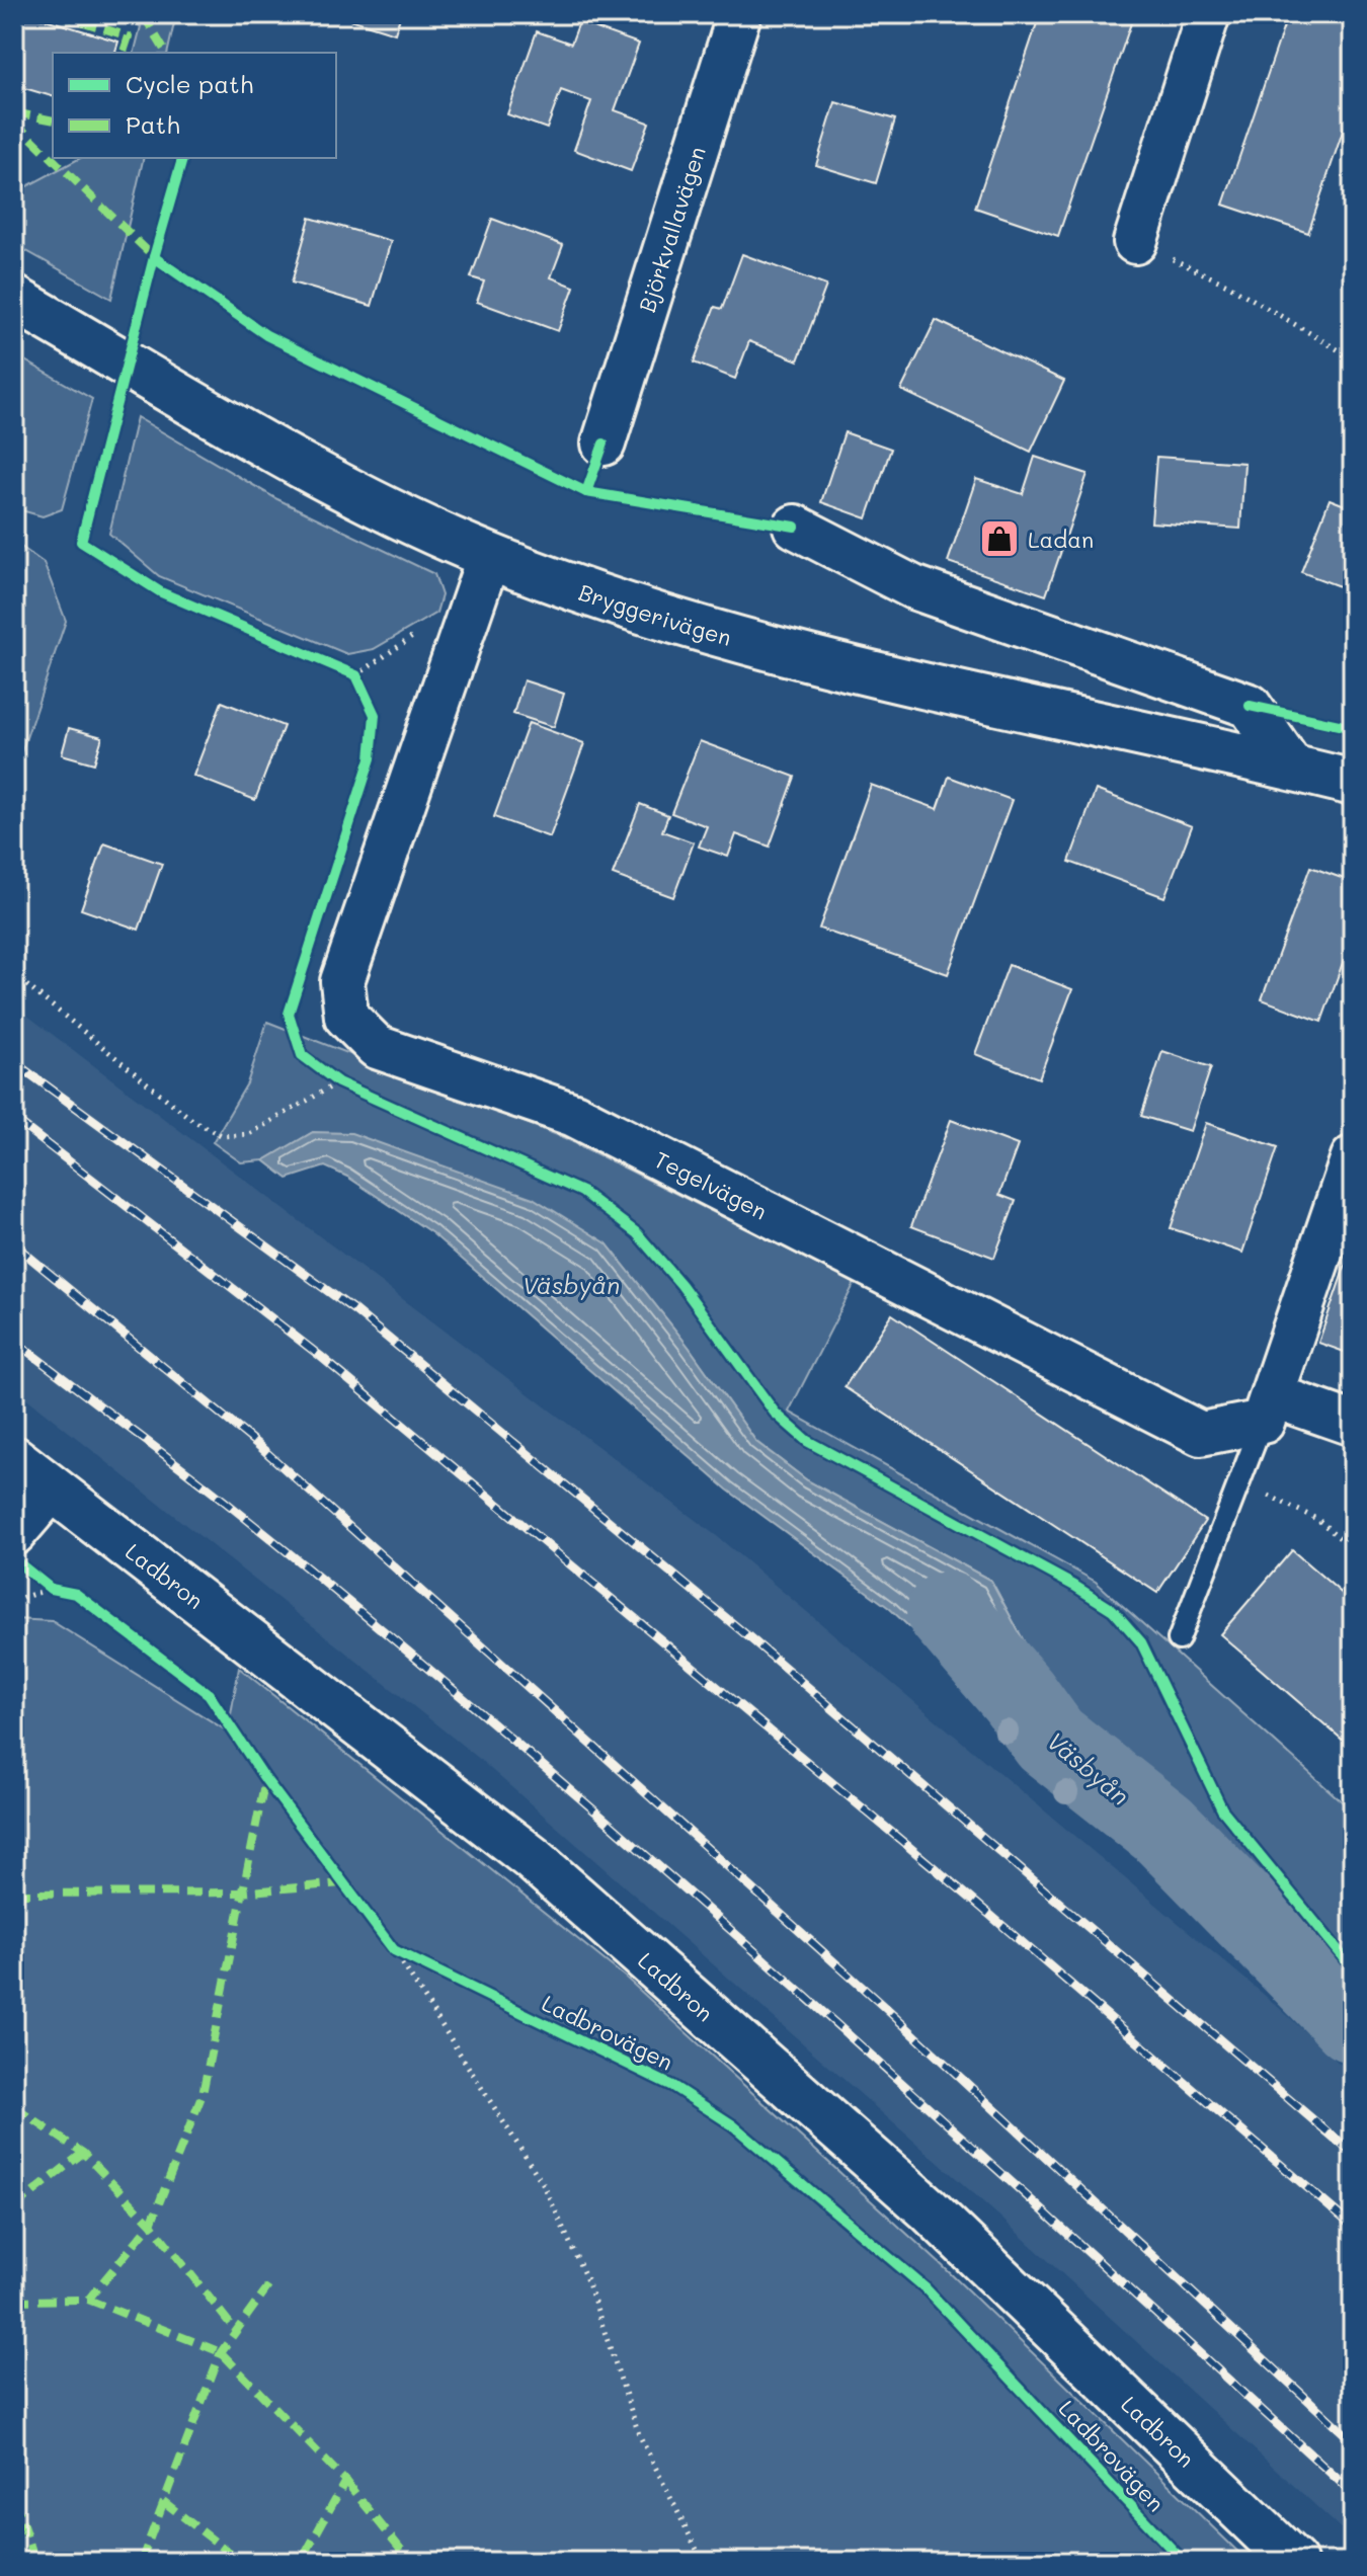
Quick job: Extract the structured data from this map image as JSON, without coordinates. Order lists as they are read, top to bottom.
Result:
{
  "streets": {
    "street": [
      "Björkvallavägen",
      "Bryggerivägen",
      "Tegelvägen",
      "Ladbron"
    ],
    "cycle path": ["Ladbrovägen"]
  },
  "crossings": [
    ["Bryggerivägen", "Tegelvägen"]
  ],
  "water": ["Väsbyån"],
  "places": {
    "shop": ["Ladan"]
  },
  "legend": ["Cycle path", "Path"]
}
